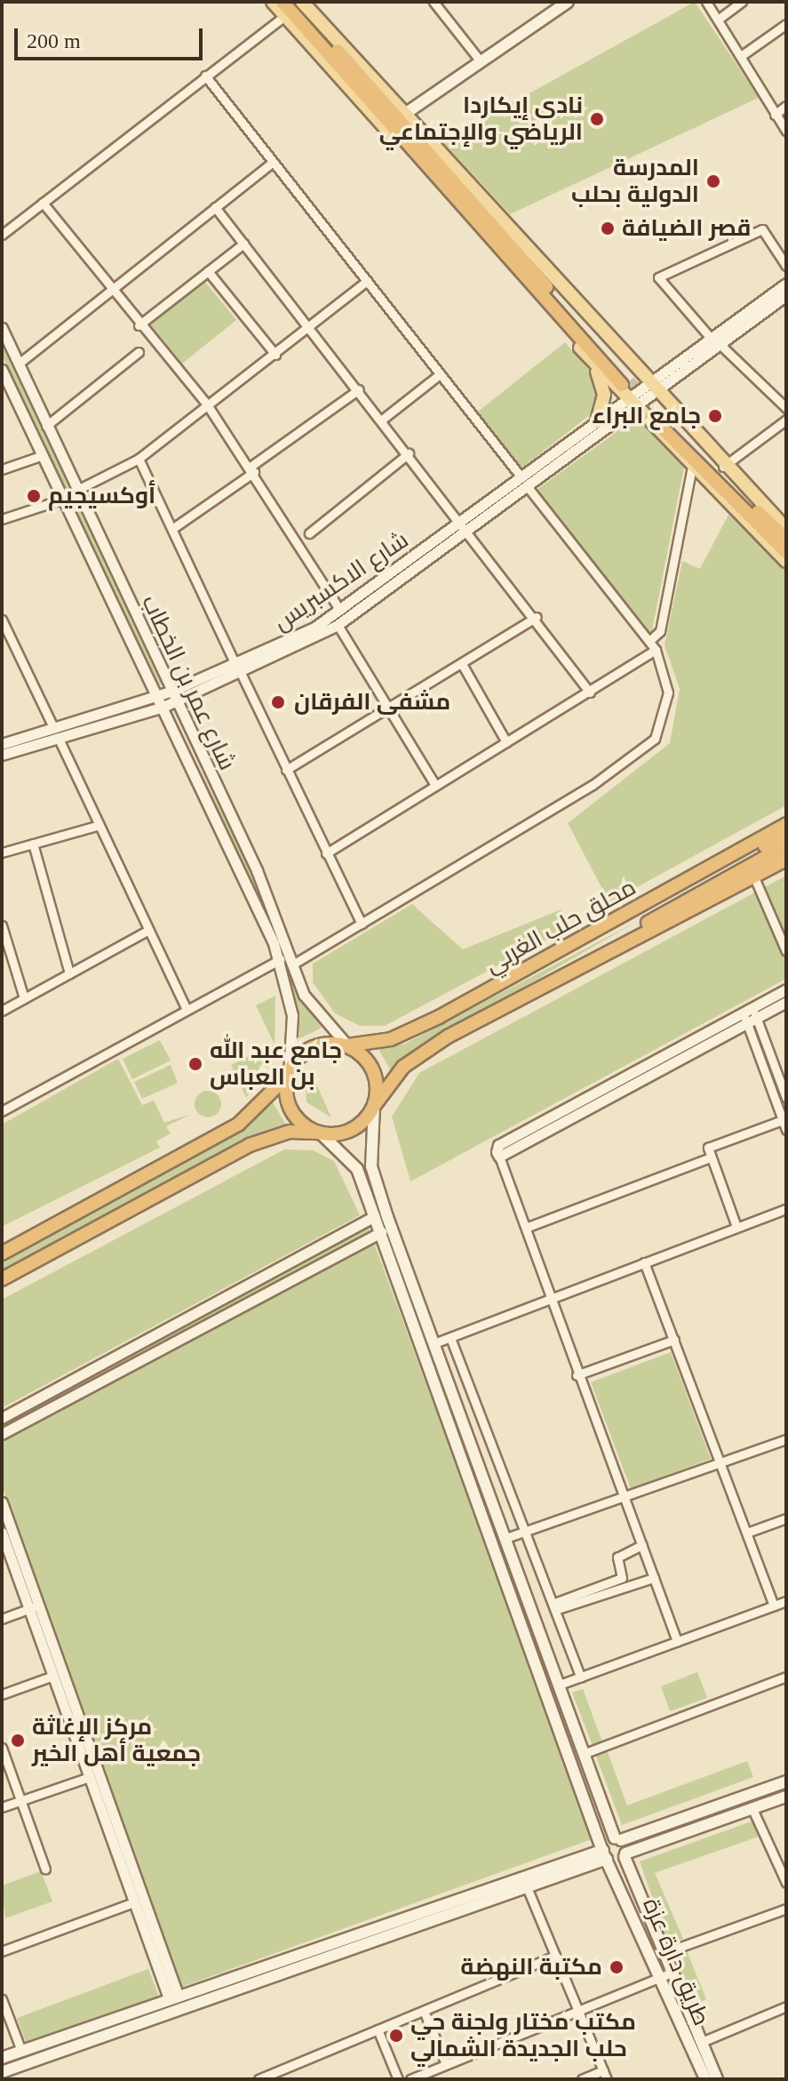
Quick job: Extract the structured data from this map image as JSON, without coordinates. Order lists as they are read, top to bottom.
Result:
{
  "streets": {
    "highway": ["محلق حلب الغربي"],
    "main road": ["طريق دارة عزة"],
    "street": ["شارع الاكسبريس", "شارع عمر بن الخطاب"]
  },
  "crossings": [
    ["شارع عمر بن الخطاب", "محلق حلب الغربي"]
  ],
  "places": [
    "نادي إيكاردا الرياضي والإجتماعي",
    "المدرسة الدولية بحلب",
    "قصر الضيافة",
    "جامع البراء",
    "أوكسيجيم",
    "مشفى الفرقان",
    "جامع عبد الله بن العباس",
    "مركز الإغاثة جمعية أهل الخير",
    "مكتبة النهضة",
    "مكتب مختار ولجنة حي حلب الجديدة الشمالي"
  ],
  "scale_bar": "200 m"
}
